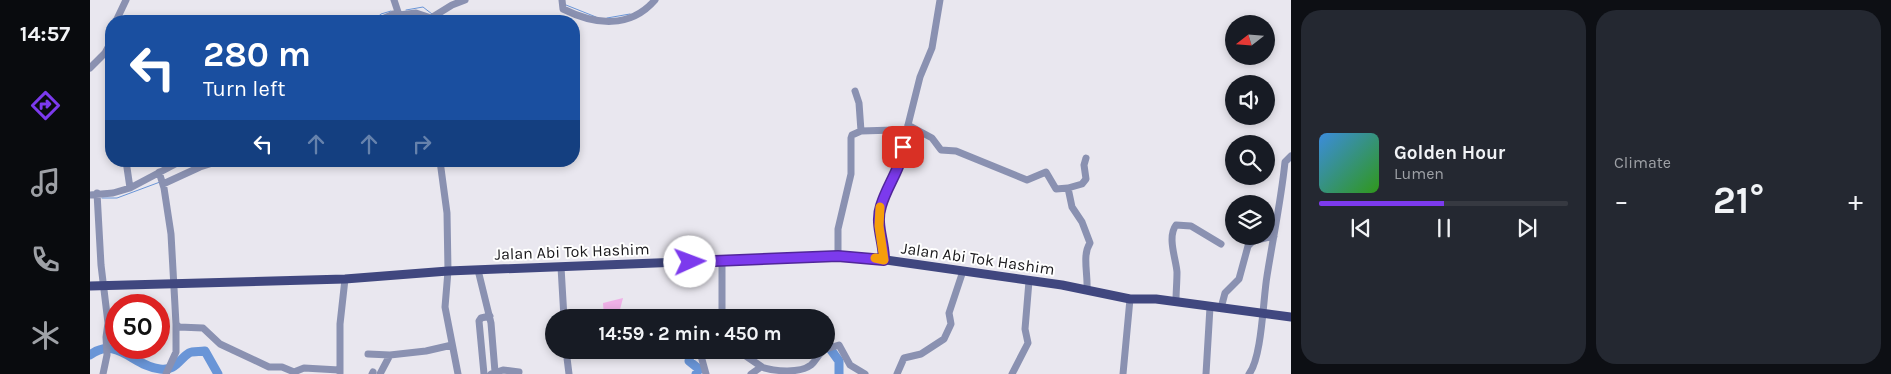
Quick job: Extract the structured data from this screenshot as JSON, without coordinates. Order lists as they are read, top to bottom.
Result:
{
  "streets": {
    "main road": ["Jalan Abi Tok Hashim"]
  },
  "north": "left",
  "page": {
    "tabs": "14:57",
    "tile": "Climate",
    "turn": ["280 m", "Turn left"],
    "song": ["Golden Hour", "Lumen"],
    "heat": ["−", "21°", "+"],
    "limit": "50",
    "trip": "14:59 · 2 min · 450 m"
  }
}
